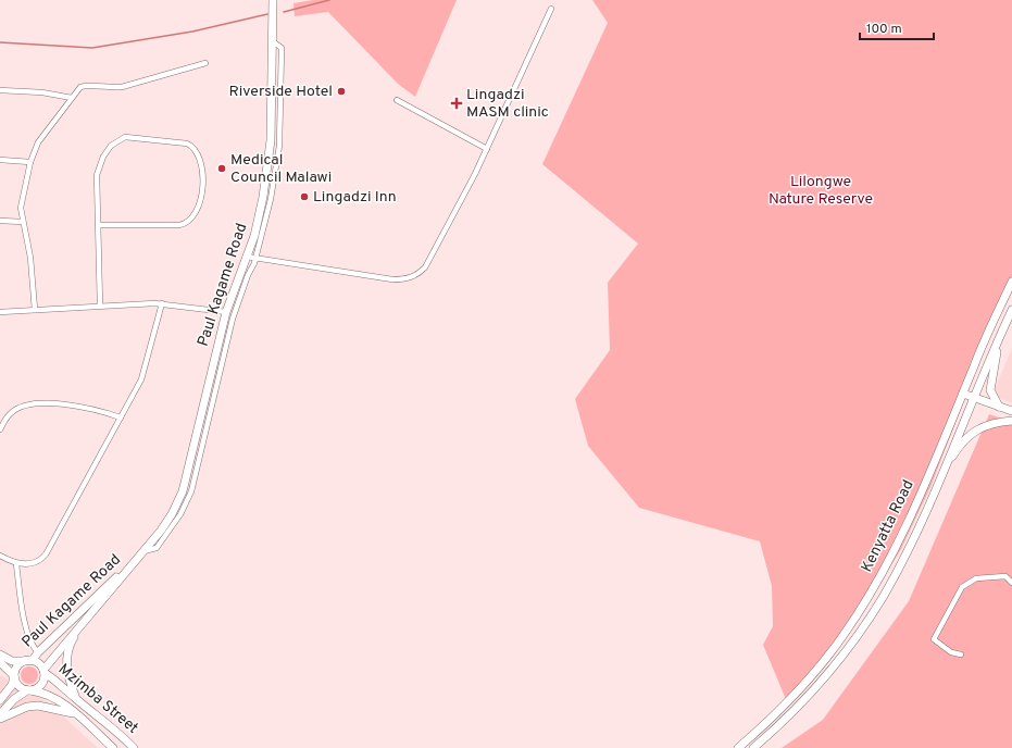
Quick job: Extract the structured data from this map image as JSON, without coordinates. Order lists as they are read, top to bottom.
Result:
{
  "streets": {
    "main road": ["Paul Kagame Road", "Kenyatta Road", "Mzimba Street"]
  },
  "crossings": [
    ["Paul Kagame Road", "Mzimba Street"]
  ],
  "parks": ["Lilongwe Nature Reserve"],
  "places": {
    "other": ["Riverside Hotel", "Medical Council Malawi", "Lingadzi Inn"],
    "health": ["Lingadzi MASM clinic"]
  },
  "scale_bar": "100 m"
}
